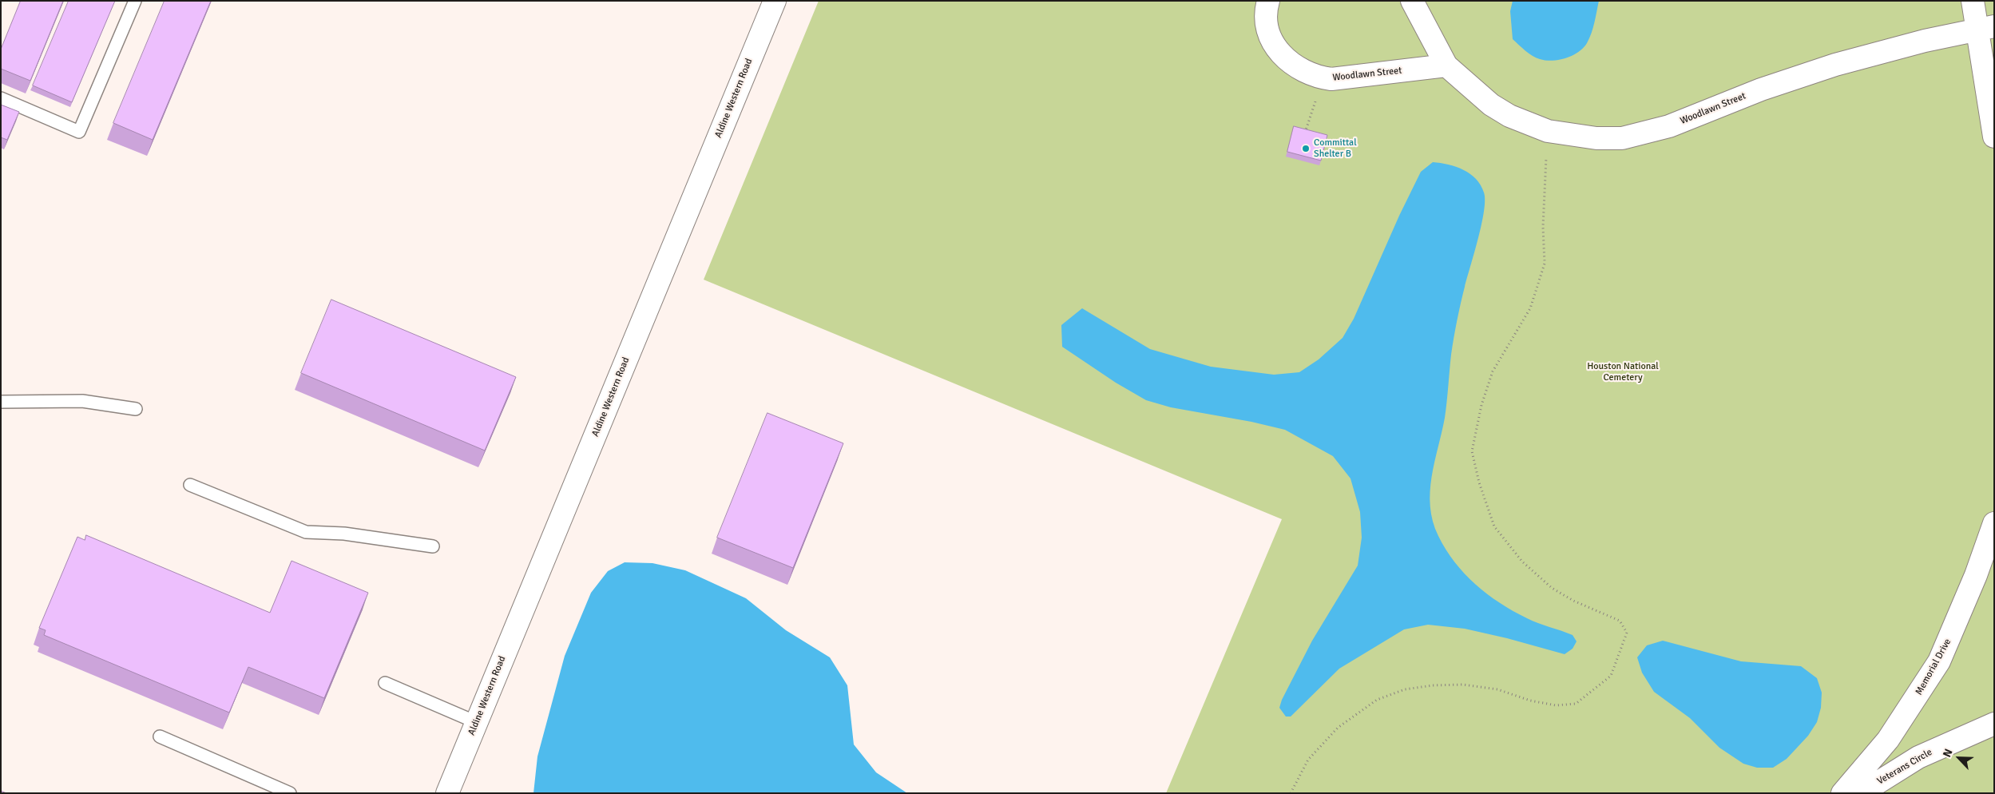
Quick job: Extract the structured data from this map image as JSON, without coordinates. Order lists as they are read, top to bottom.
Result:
{
  "streets": {
    "street": [
      "Woodlawn Street",
      "Aldine Western Road",
      "Memorial Drive",
      "Veterans Circle"
    ]
  },
  "parks": ["Houston National Cemetery"],
  "places": ["Committal Shelter B"],
  "north": "top left"
}
